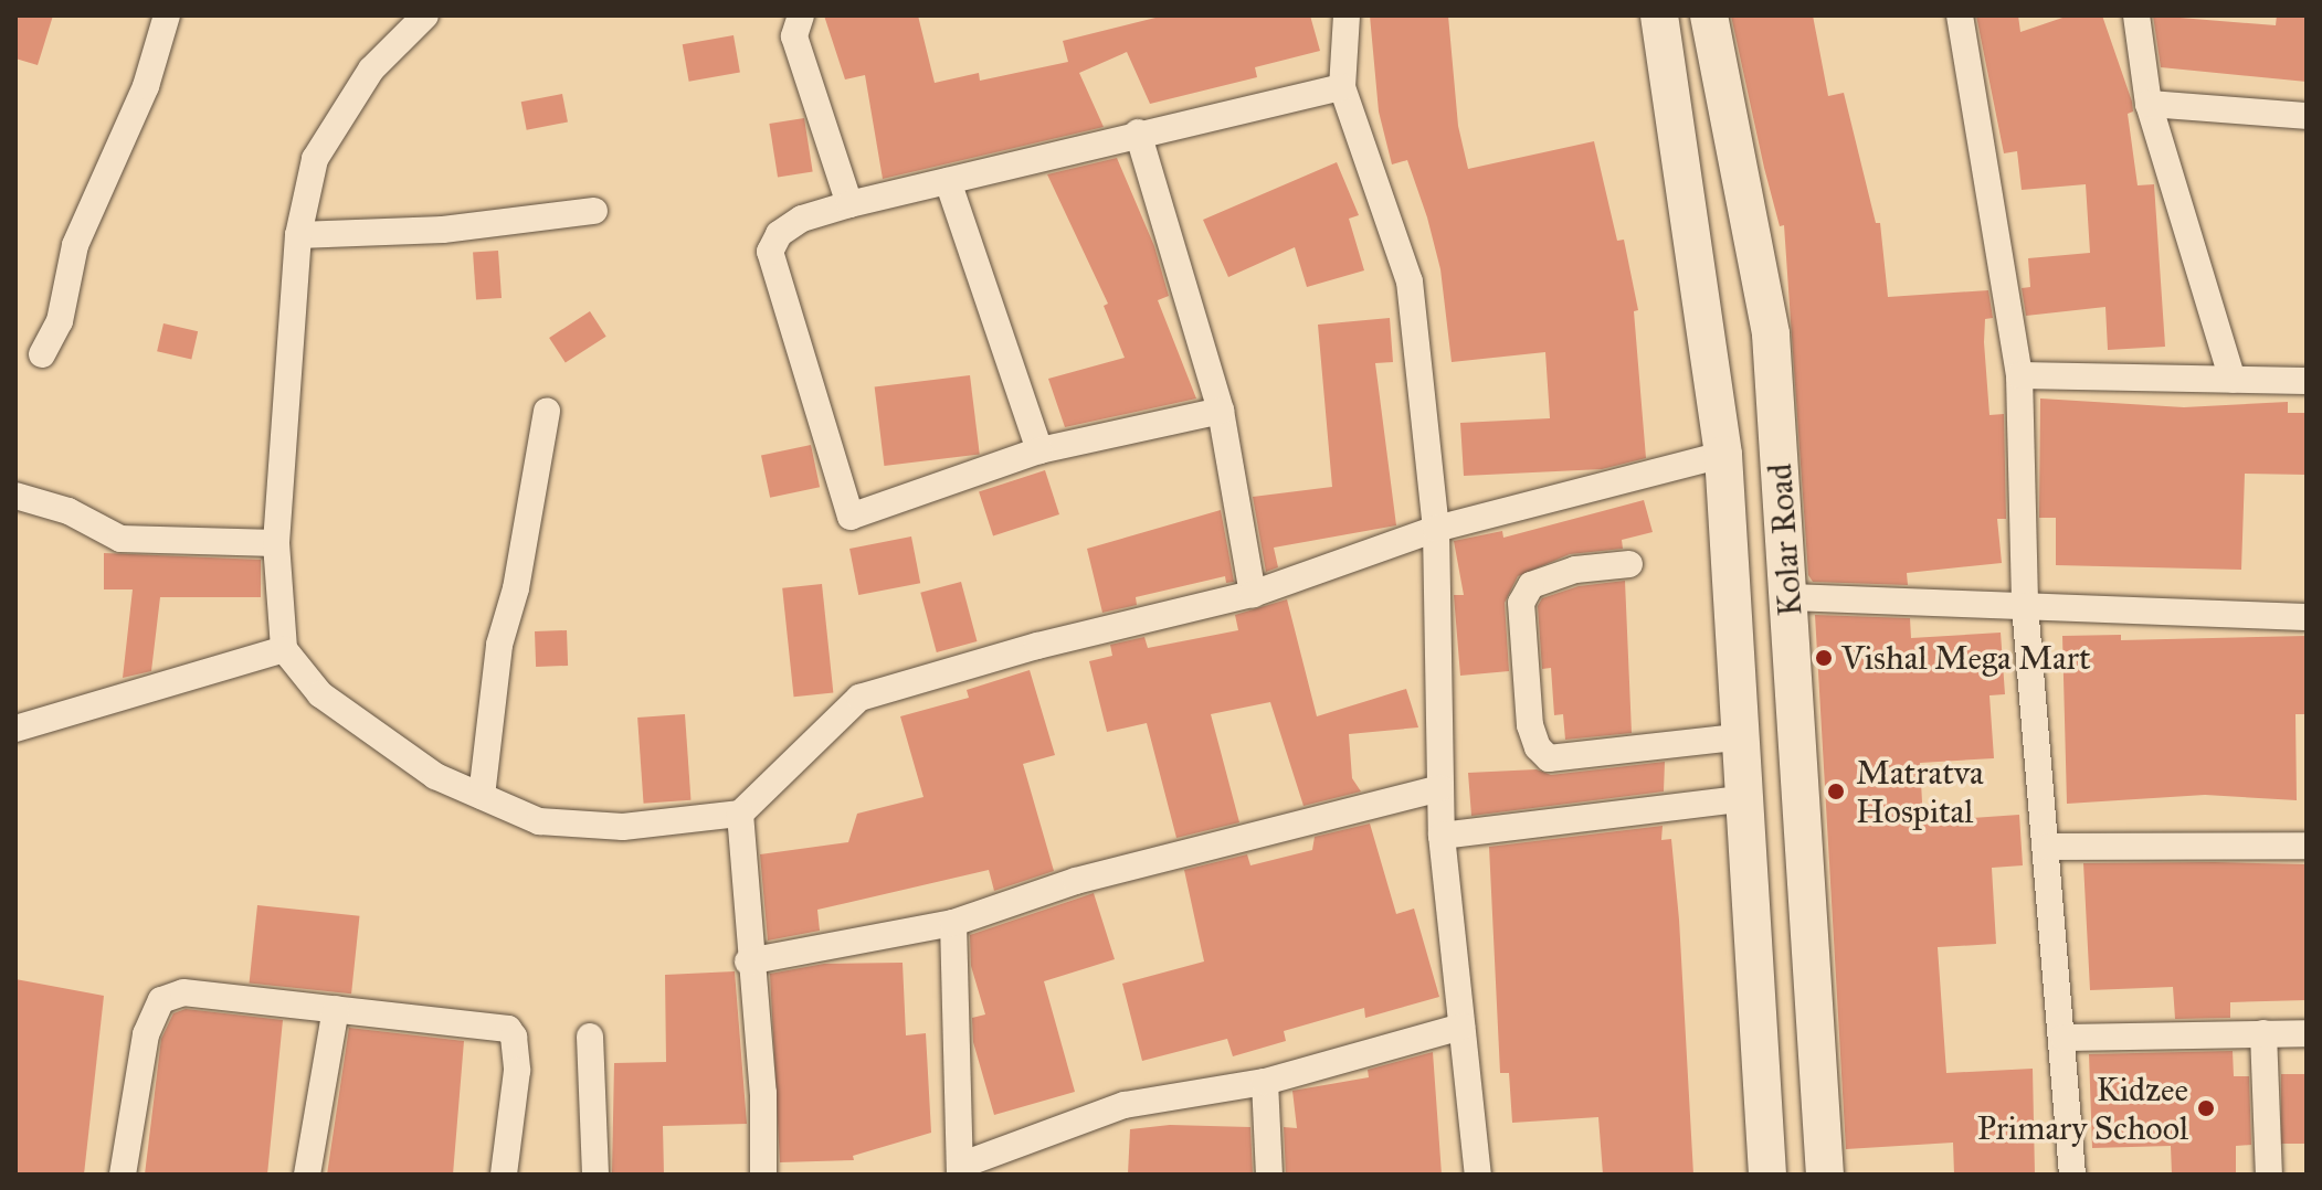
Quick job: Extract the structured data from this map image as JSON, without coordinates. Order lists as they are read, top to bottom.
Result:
{
  "streets": {
    "main road": ["Kolar Road"]
  },
  "places": ["Vishal Mega Mart", "Matratva Hospital", "Kidzee Primary School"]
}
